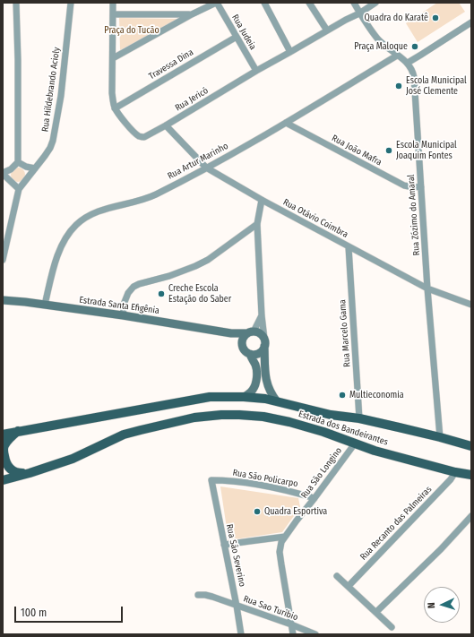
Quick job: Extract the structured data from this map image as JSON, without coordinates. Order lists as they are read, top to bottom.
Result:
{
  "streets": {
    "main road": ["Estrada dos Bandeirantes"],
    "street": [
      "Rua Judeia",
      "Travessa Dina",
      "Rua Hildebrando Acioly",
      "Rua Jericó",
      "Rua João Mafra",
      "Rua Artur Marinho",
      "Rua Zózimo do Amaral",
      "Rua Otávio Coimbra",
      "Estrada Santa Efigênia",
      "Rua Marcelo Gama",
      "Rua São Longino",
      "Rua São Policarpo",
      "Rua Recanto das Palmeiras",
      "Rua São Severino",
      "Rua Sao Turibio"
    ]
  },
  "crossings": [
    ["Rua Judeia", "Travessa Dina"],
    ["Rua Judeia", "Rua Jericó"],
    ["Travessa Dina", "Rua Jericó"],
    ["Rua Jericó", "Rua Otávio Coimbra"],
    ["Rua João Mafra", "Rua Artur Marinho"],
    ["Rua João Mafra", "Rua Zózimo do Amaral"],
    ["Rua Artur Marinho", "Rua Otávio Coimbra"],
    ["Rua Artur Marinho", "Estrada Santa Efigênia"],
    ["Rua Zózimo do Amaral", "Rua Otávio Coimbra"],
    ["Rua Zózimo do Amaral", "Estrada dos Bandeirantes"],
    ["Rua Otávio Coimbra", "Rua Marcelo Gama"],
    ["Rua Marcelo Gama", "Estrada dos Bandeirantes"],
    ["Estrada dos Bandeirantes", "Rua São Longino"],
    ["Estrada dos Bandeirantes", "Rua Recanto das Palmeiras"],
    ["Rua São Longino", "Rua São Policarpo"],
    ["Rua São Longino", "Rua Sao Turibio"],
    ["Rua São Policarpo", "Rua São Severino"],
    ["Rua São Severino", "Rua Sao Turibio"]
  ],
  "parks": ["Praça do Tucão"],
  "places": [
    "Quadra do Karatê",
    "Praça Maloque",
    "Escola Municipal José Clemente",
    "Escola Municipal Joaquim Fontes",
    "Creche Escola Estação do Saber",
    "Multieconomia",
    "Quadra Esportiva"
  ],
  "scale_bar": "100 m",
  "north": "left"
}
